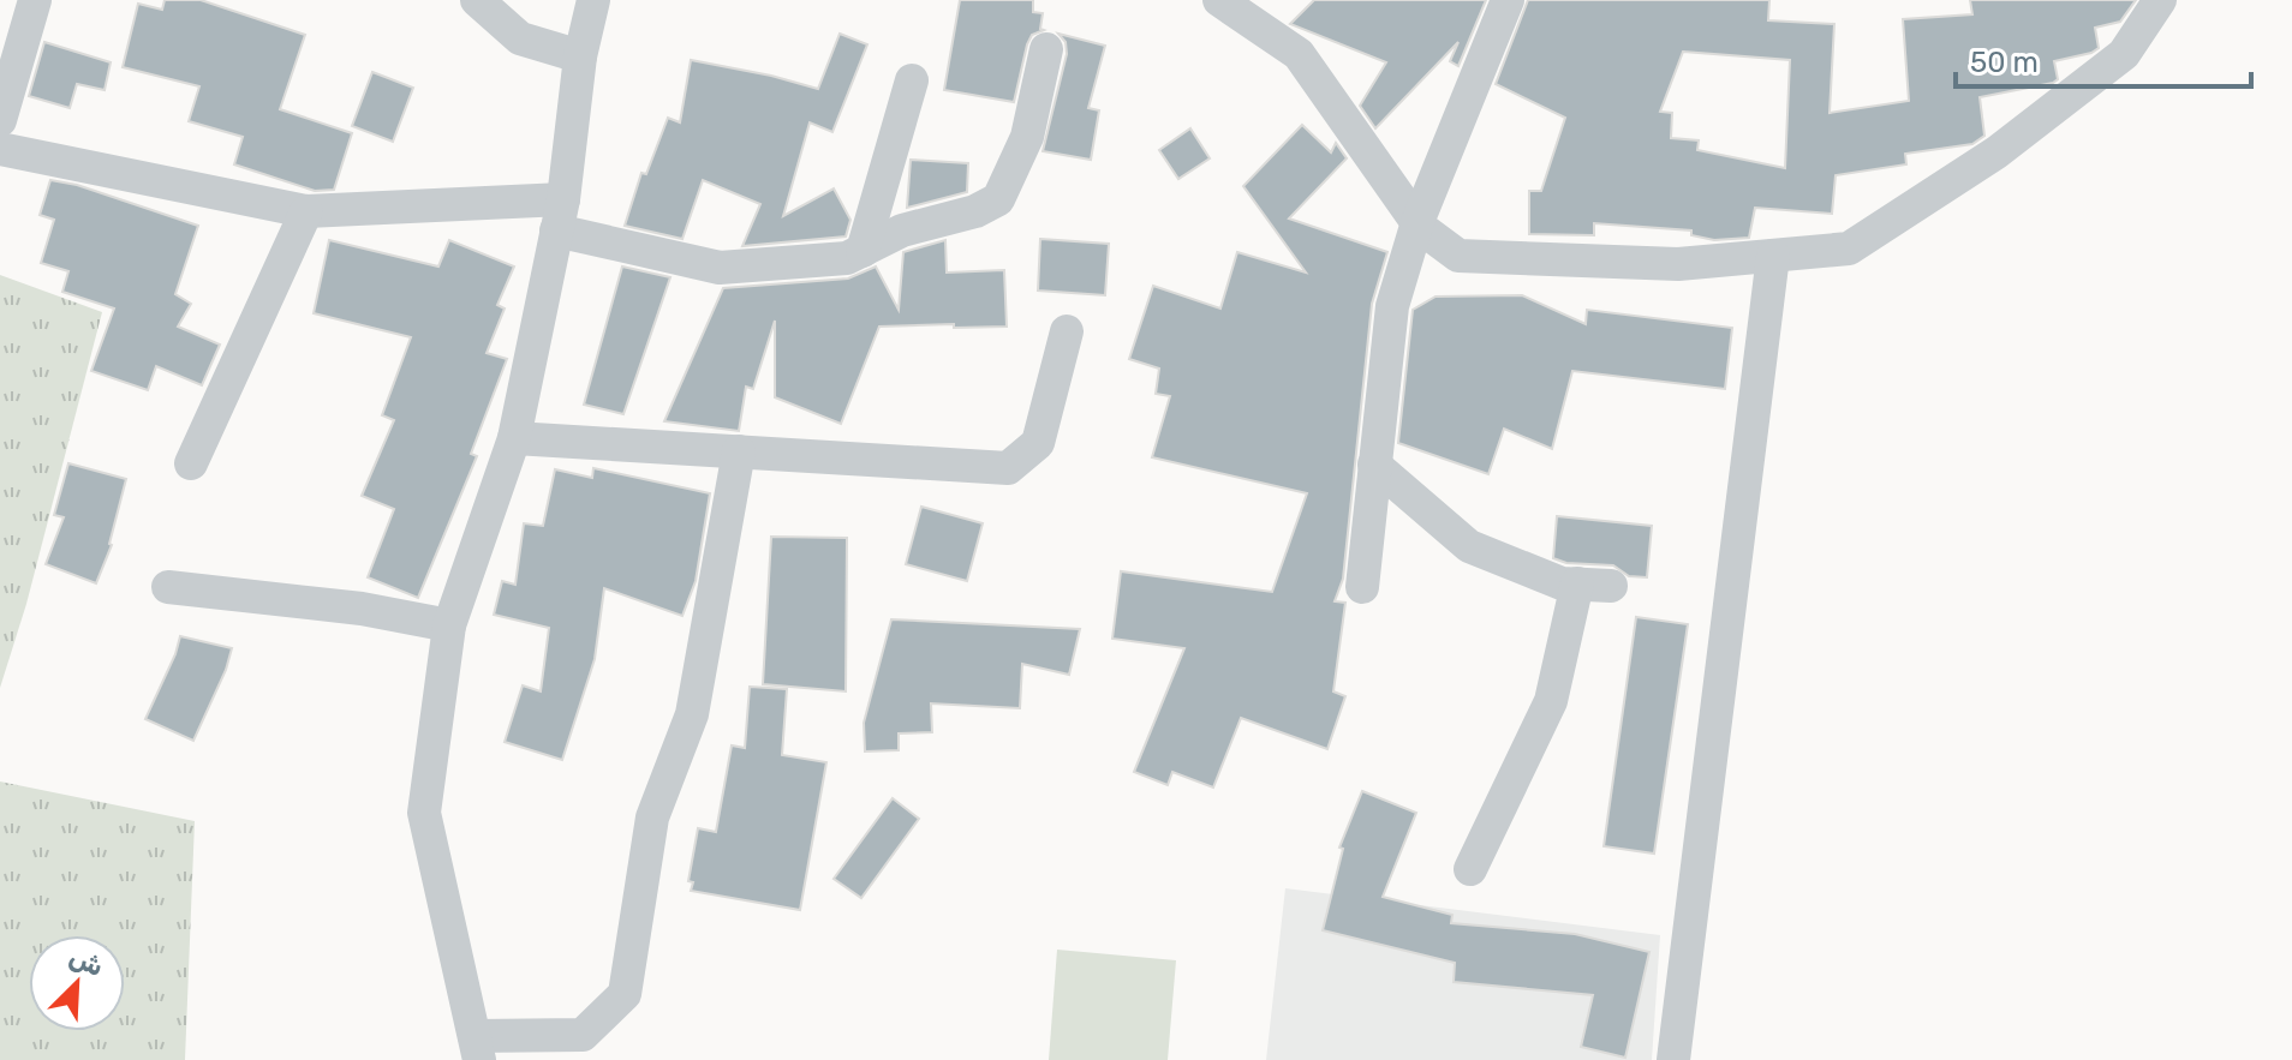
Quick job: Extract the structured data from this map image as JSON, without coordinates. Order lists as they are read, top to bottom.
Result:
{
  "scale_bar": "50 m",
  "north": "top right"
}
